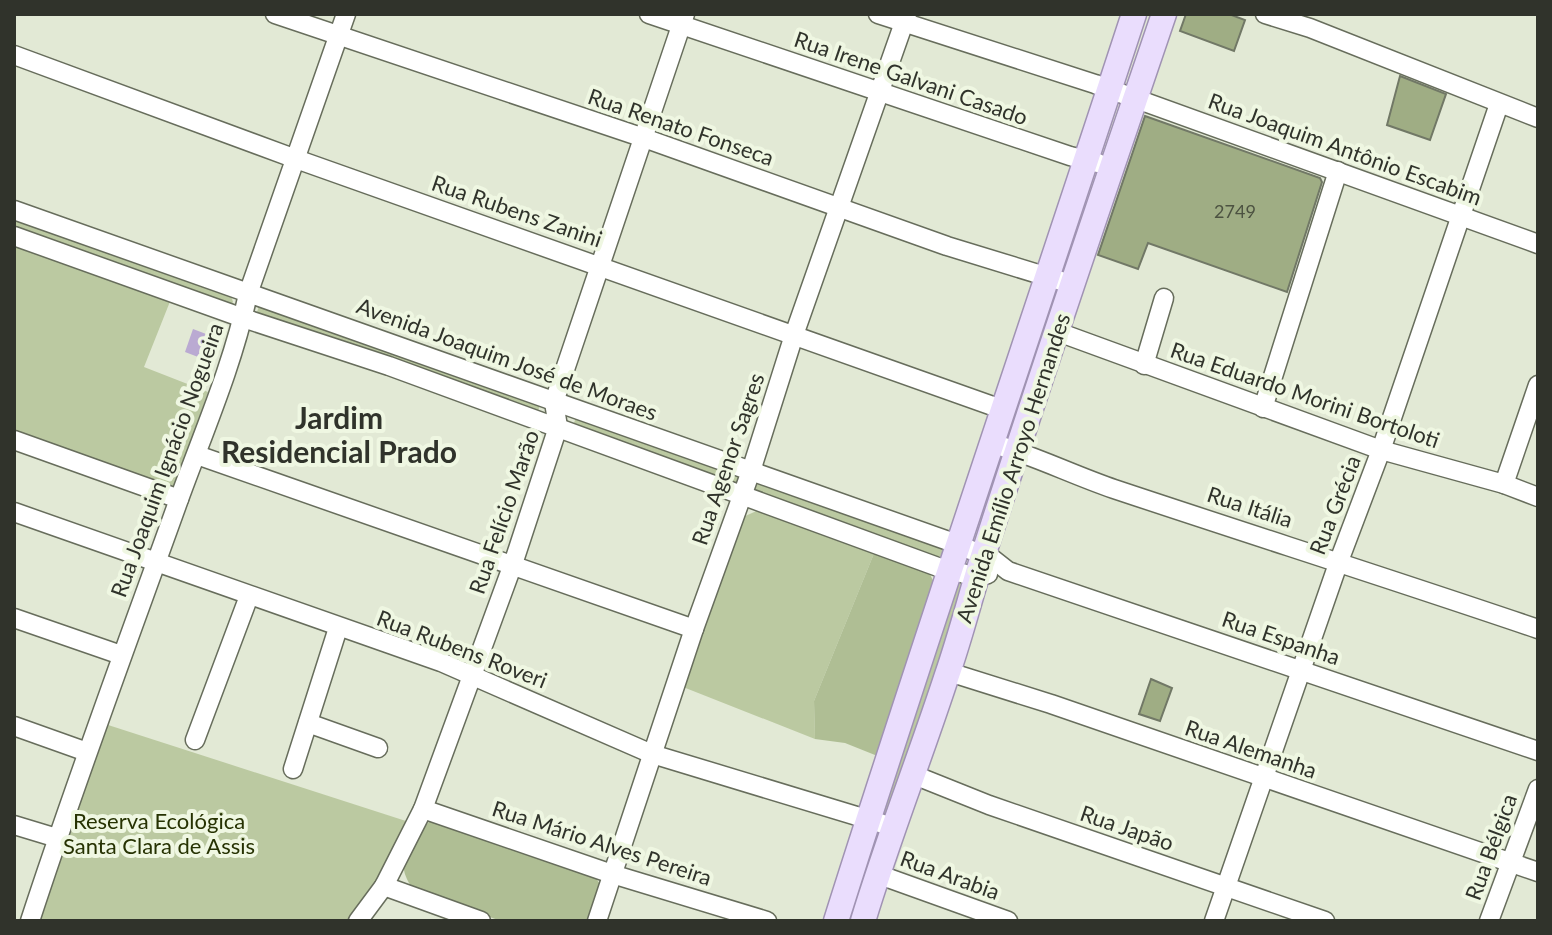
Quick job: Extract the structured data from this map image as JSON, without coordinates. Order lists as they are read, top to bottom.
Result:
{
  "streets": {
    "main road": ["Avenida Emílio Arroyo Hernandes"],
    "street": [
      "Rua Irene Galvani Casado",
      "Rua Renato Fonseca",
      "Rua Joaquim Antônio Escabim",
      "Rua Rubens Zanini",
      "Avenida Joaquim José de Moraes",
      "Rua Eduardo Morini Bortoloti",
      "Rua Agenor Sagres",
      "Rua Joaquim Ignácio Nogueira",
      "Rua Grécia",
      "Rua Itália",
      "Rua Felício Marão",
      "Rua Espanha",
      "Rua Rubens Roveri",
      "Rua Alemanha",
      "Rua Japão",
      "Rua Mário Alves Pereira",
      "Rua Bélgica",
      "Rua Arabia"
    ]
  },
  "crossings": [
    ["Rua Irene Galvani Casado", "Rua Agenor Sagres"],
    ["Rua Irene Galvani Casado", "Avenida Emílio Arroyo Hernandes"],
    ["Rua Irene Galvani Casado", "Rua Felício Marão"],
    ["Rua Renato Fonseca", "Rua Agenor Sagres"],
    ["Rua Renato Fonseca", "Rua Joaquim Ignácio Nogueira"],
    ["Rua Renato Fonseca", "Avenida Emílio Arroyo Hernandes"],
    ["Rua Renato Fonseca", "Rua Felício Marão"],
    ["Rua Joaquim Antônio Escabim", "Rua Agenor Sagres"],
    ["Rua Joaquim Antônio Escabim", "Avenida Emílio Arroyo Hernandes"],
    ["Rua Joaquim Antônio Escabim", "Rua Grécia"],
    ["Rua Rubens Zanini", "Rua Agenor Sagres"],
    ["Rua Rubens Zanini", "Rua Joaquim Ignácio Nogueira"],
    ["Rua Rubens Zanini", "Avenida Emílio Arroyo Hernandes"],
    ["Rua Rubens Zanini", "Rua Felício Marão"],
    ["Avenida Joaquim José de Moraes", "Rua Agenor Sagres"],
    ["Avenida Joaquim José de Moraes", "Rua Joaquim Ignácio Nogueira"],
    ["Avenida Joaquim José de Moraes", "Avenida Emílio Arroyo Hernandes"],
    ["Avenida Joaquim José de Moraes", "Rua Felício Marão"],
    ["Avenida Joaquim José de Moraes", "Rua Espanha"],
    ["Rua Eduardo Morini Bortoloti", "Avenida Emílio Arroyo Hernandes"],
    ["Rua Eduardo Morini Bortoloti", "Rua Grécia"],
    ["Rua Agenor Sagres", "Rua Rubens Roveri"],
    ["Rua Agenor Sagres", "Rua Mário Alves Pereira"],
    ["Rua Joaquim Ignácio Nogueira", "Rua Rubens Roveri"],
    ["Avenida Emílio Arroyo Hernandes", "Rua Itália"],
    ["Avenida Emílio Arroyo Hernandes", "Rua Espanha"],
    ["Avenida Emílio Arroyo Hernandes", "Rua Rubens Roveri"],
    ["Avenida Emílio Arroyo Hernandes", "Rua Alemanha"],
    ["Avenida Emílio Arroyo Hernandes", "Rua Japão"],
    ["Avenida Emílio Arroyo Hernandes", "Rua Arabia"],
    ["Rua Grécia", "Rua Itália"],
    ["Rua Grécia", "Rua Espanha"],
    ["Rua Grécia", "Rua Alemanha"],
    ["Rua Grécia", "Rua Japão"],
    ["Rua Felício Marão", "Rua Rubens Roveri"],
    ["Rua Felício Marão", "Rua Mário Alves Pereira"],
    ["Rua Alemanha", "Rua Bélgica"]
  ],
  "districts": ["Jardim Residencial Prado"],
  "parks": ["Reserva Ecológica Santa Clara de Assis"],
  "house_numbers": ["2749"]
}
